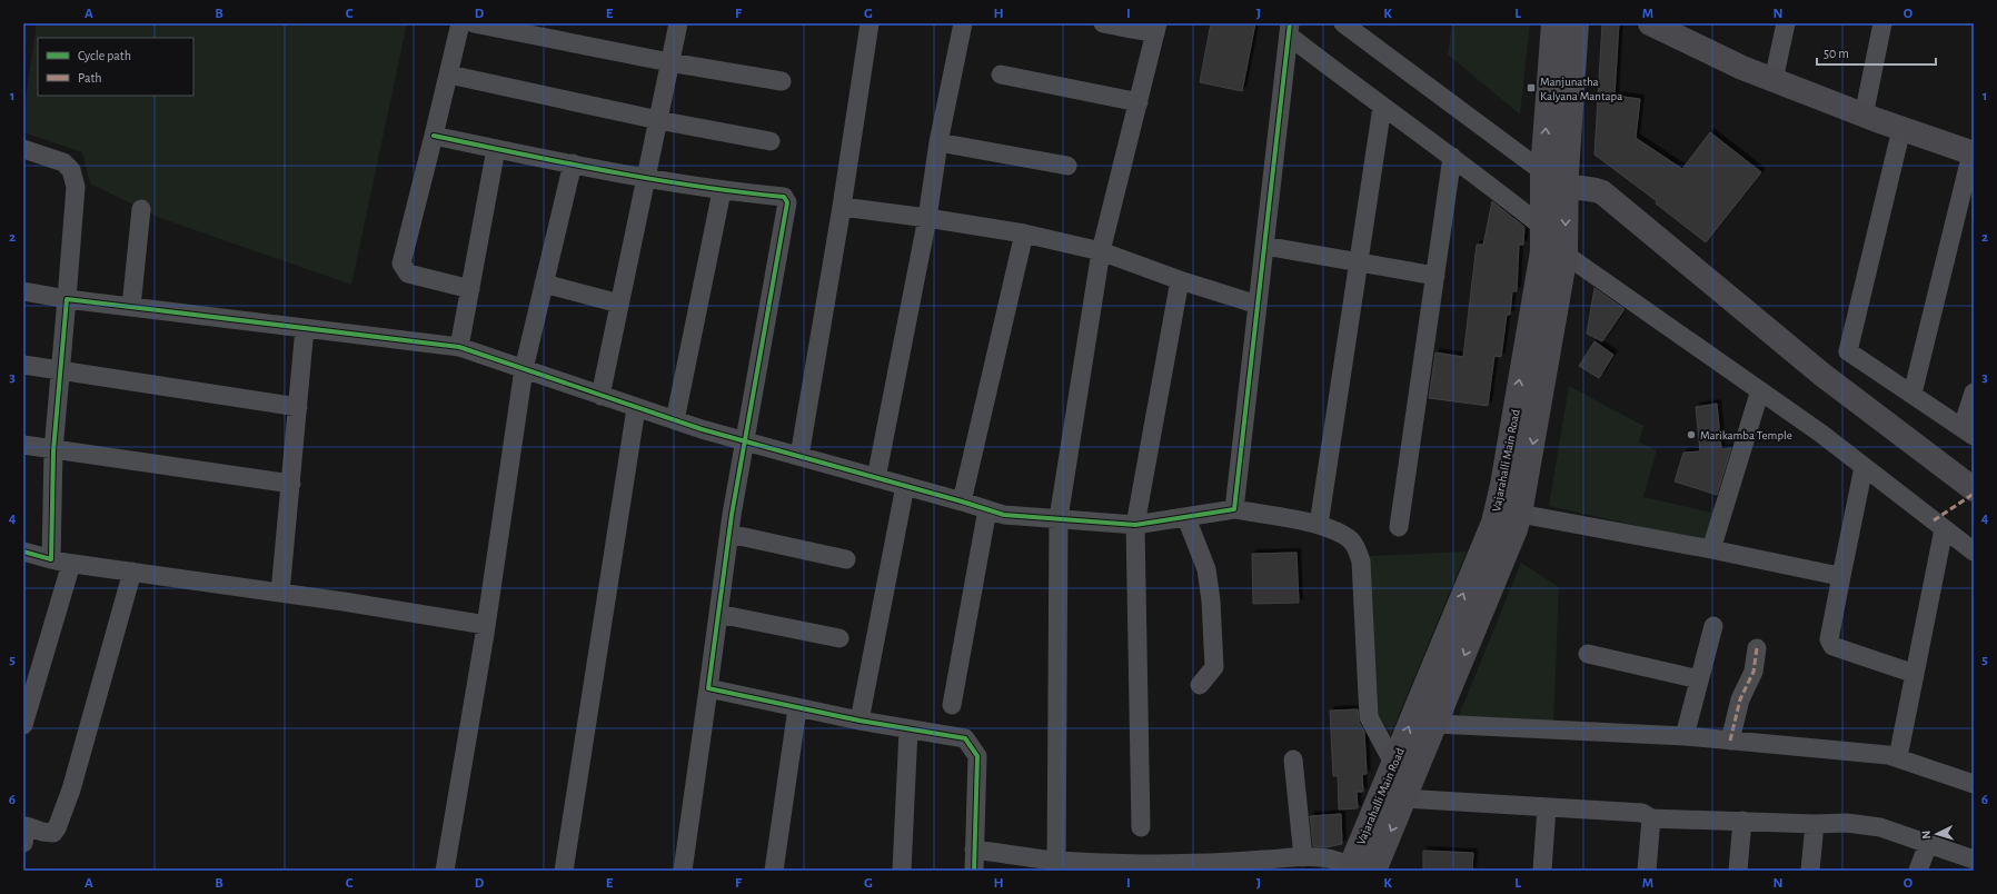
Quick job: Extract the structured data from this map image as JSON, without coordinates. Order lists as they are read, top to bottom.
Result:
{
  "streets": {
    "main road": ["Vajarahalli Main Road"]
  },
  "places": {
    "transit": ["Manjunatha Kalyana Mantapa"],
    "other": ["Marikamba Temple"]
  },
  "legend": ["Cycle path", "Path"],
  "scale_bar": "50 m",
  "north": "left",
  "grid": {
    "columns": [
      "A",
      "B",
      "C",
      "D",
      "E",
      "F",
      "G",
      "H",
      "I",
      "J",
      "K",
      "L",
      "M",
      "N",
      "O"
    ],
    "rows": [
      "1",
      "2",
      "3",
      "4",
      "5",
      "6"
    ]
  }
}
